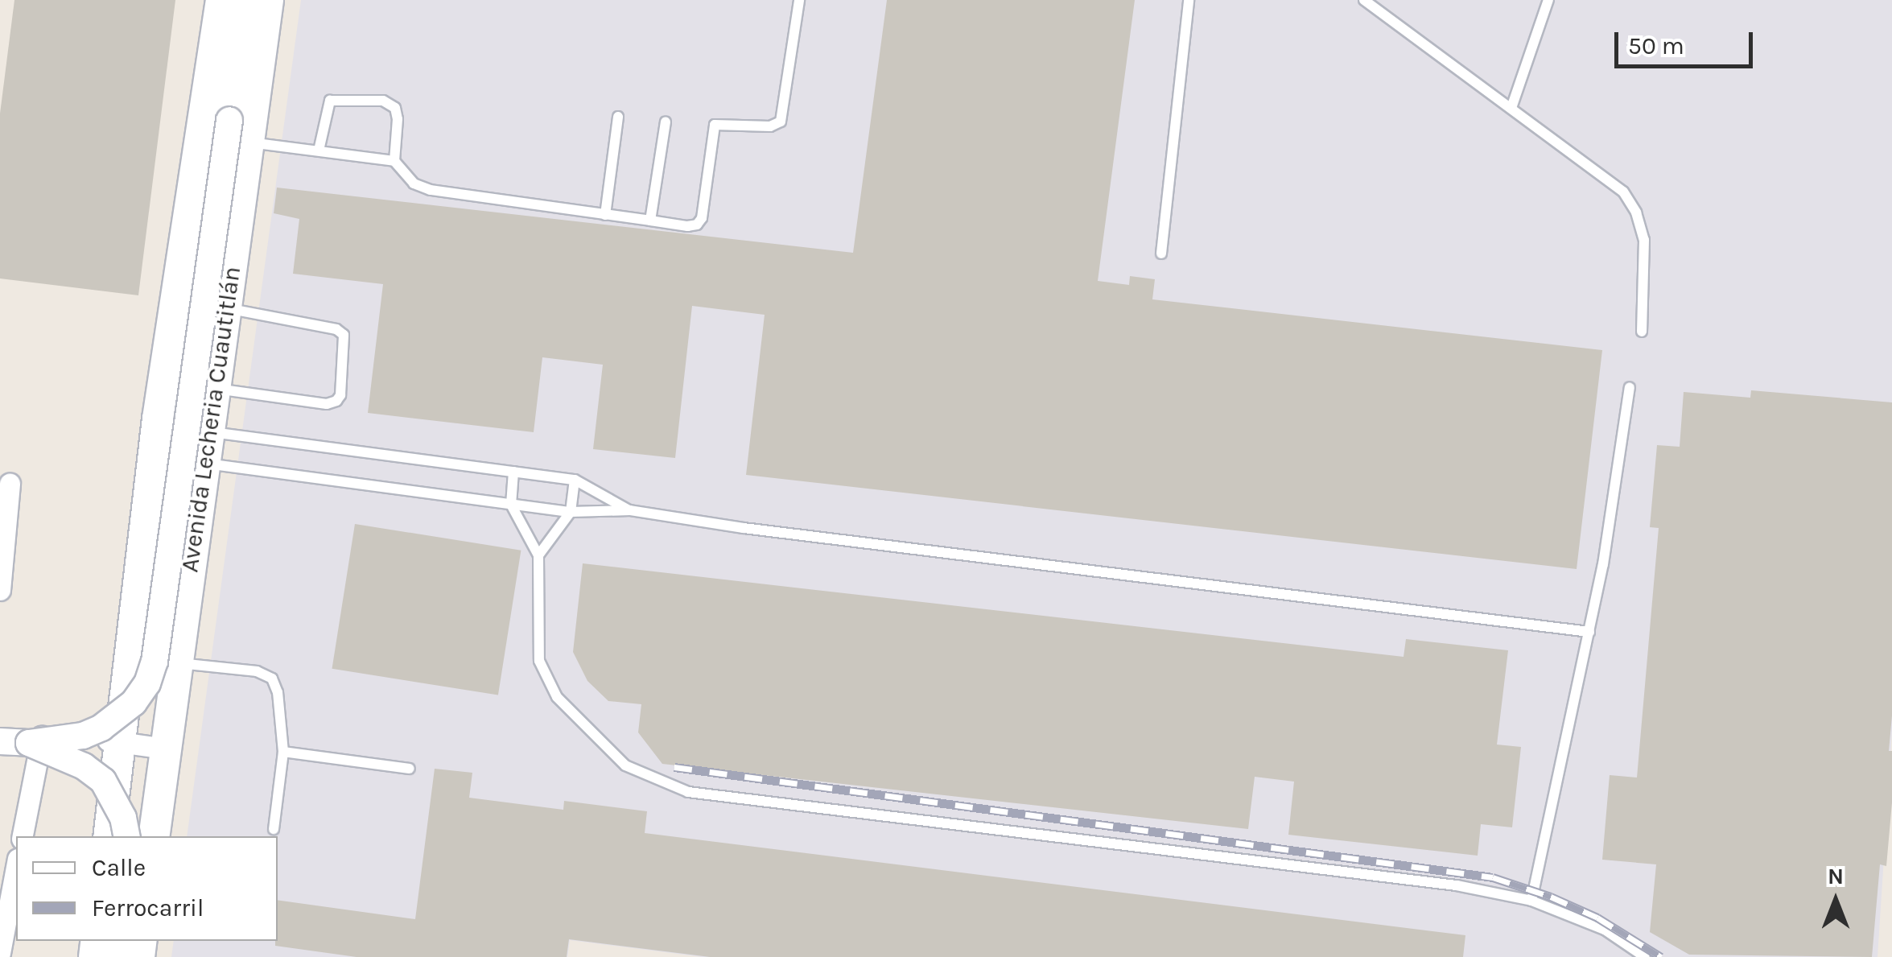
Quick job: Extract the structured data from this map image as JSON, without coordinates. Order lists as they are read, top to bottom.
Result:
{
  "streets": {
    "main road": ["Avenida Lecheria Cuautitlán"]
  },
  "legend": ["Calle", "Ferrocarril"],
  "scale_bar": "50 m",
  "north": "top"
}
